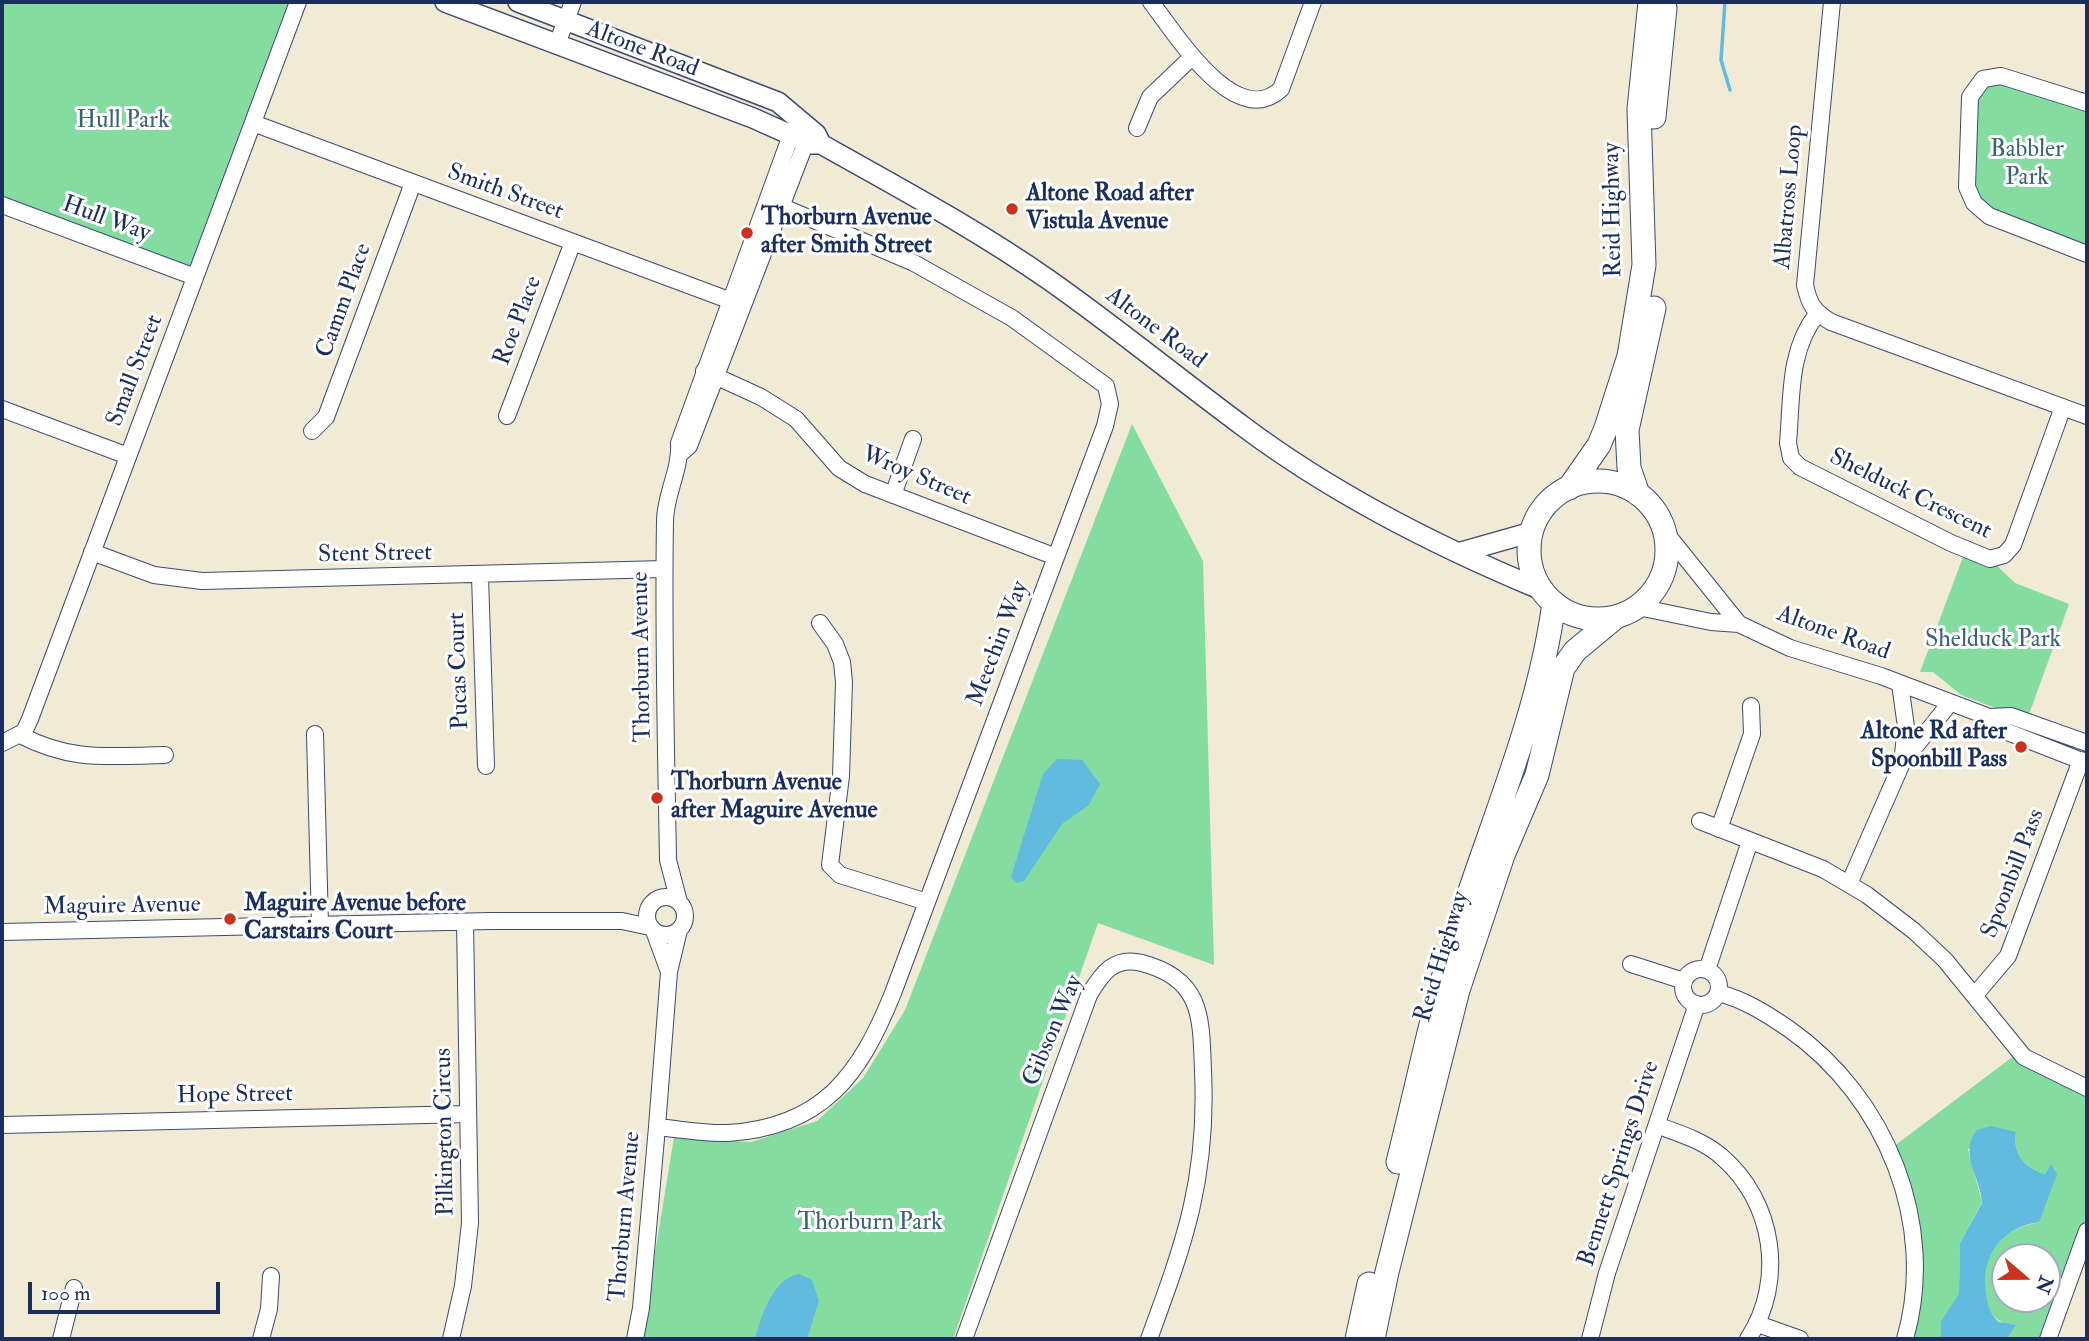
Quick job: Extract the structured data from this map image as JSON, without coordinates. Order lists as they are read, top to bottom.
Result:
{
  "streets": {
    "highway": ["Reid Highway"],
    "main road": ["Altone Road"],
    "street": [
      "Smith Street",
      "Albatross Loop",
      "Hull Way",
      "Camm Place",
      "Roe Place",
      "Small Street",
      "Wroy Street",
      "Shelduck Crescent",
      "Stent Street",
      "Meechin Way",
      "Thorburn Avenue",
      "Pucas Court",
      "Spoonbill Pass",
      "Maguire Avenue",
      "Gibson Way",
      "Hope Street",
      "Pilkington Circus",
      "Bennett Springs Drive"
    ]
  },
  "crossings": [
    ["Altone Road", "Reid Highway"],
    ["Altone Road", "Thorburn Avenue"],
    ["Altone Road", "Spoonbill Pass"],
    ["Smith Street", "Camm Place"],
    ["Smith Street", "Roe Place"],
    ["Smith Street", "Small Street"],
    ["Smith Street", "Thorburn Avenue"],
    ["Albatross Loop", "Shelduck Crescent"],
    ["Hull Way", "Small Street"],
    ["Small Street", "Stent Street"],
    ["Wroy Street", "Meechin Way"],
    ["Wroy Street", "Thorburn Avenue"],
    ["Stent Street", "Thorburn Avenue"],
    ["Stent Street", "Pucas Court"],
    ["Meechin Way", "Thorburn Avenue"],
    ["Thorburn Avenue", "Maguire Avenue"],
    ["Maguire Avenue", "Pilkington Circus"],
    ["Hope Street", "Pilkington Circus"]
  ],
  "parks": [
    "Hull Park",
    "Babbler Park",
    "Shelduck Park",
    "Thorburn Park"
  ],
  "places": [
    "Altone Road after Vistula Avenue",
    "Thorburn Avenue after Smith Street",
    "Altone Rd after Spoonbill Pass",
    "Thorburn Avenue after Maguire Avenue",
    "Maguire Avenue before Carstairs Court"
  ],
  "scale_bar": "100 m",
  "north": "right"
}
